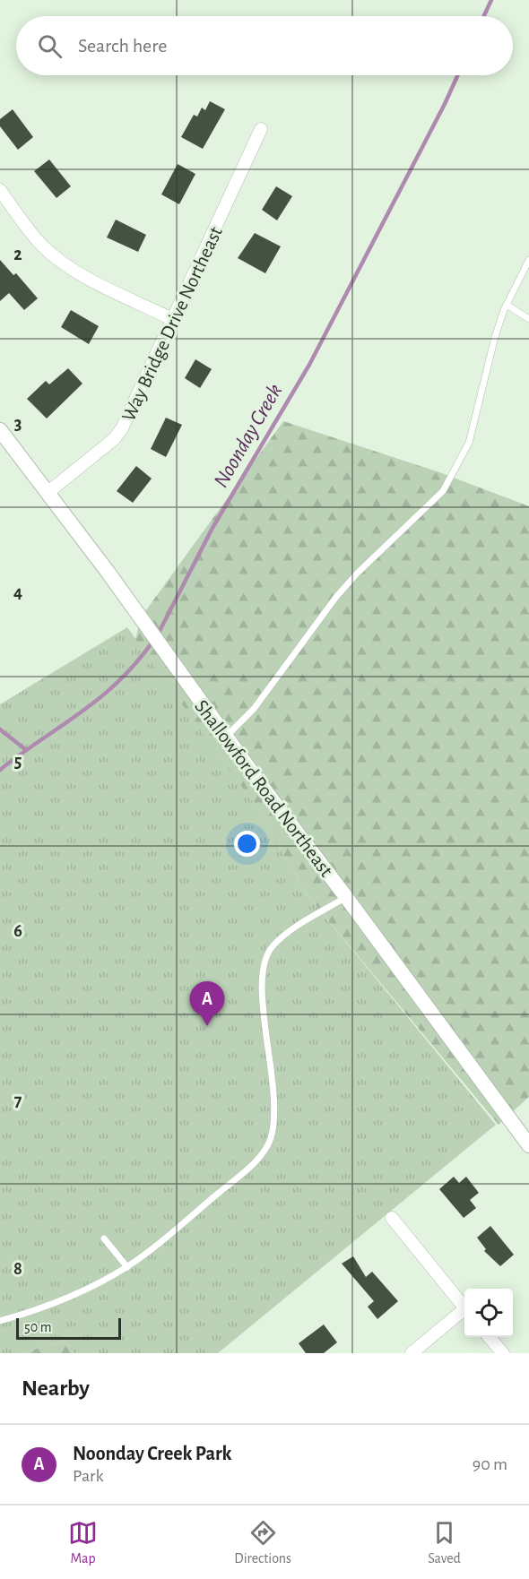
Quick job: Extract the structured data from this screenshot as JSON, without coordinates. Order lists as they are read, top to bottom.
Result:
{
  "streets": {
    "street": ["Way Bridge Drive Northeast", "Shallowford Road Northeast"]
  },
  "crossings": [
    ["Way Bridge Drive Northeast", "Shallowford Road Northeast"]
  ],
  "water": ["Noonday Creek"],
  "scale_bar": "50 m",
  "page": {
    "search": "Search here",
    "pins": "A",
    "scale": "50 m",
    "heading": "Nearby",
    "list": [
      {
        "mark": "A",
        "name": "Noonday Creek Park",
        "note": "Park",
        "value": "90 m"
      }
    ],
    "nav": ["Map", "Directions", "Saved"]
  },
  "grid": {
    "rows": [
      "2",
      "3",
      "4",
      "5",
      "6",
      "7",
      "8"
    ]
  }
}
